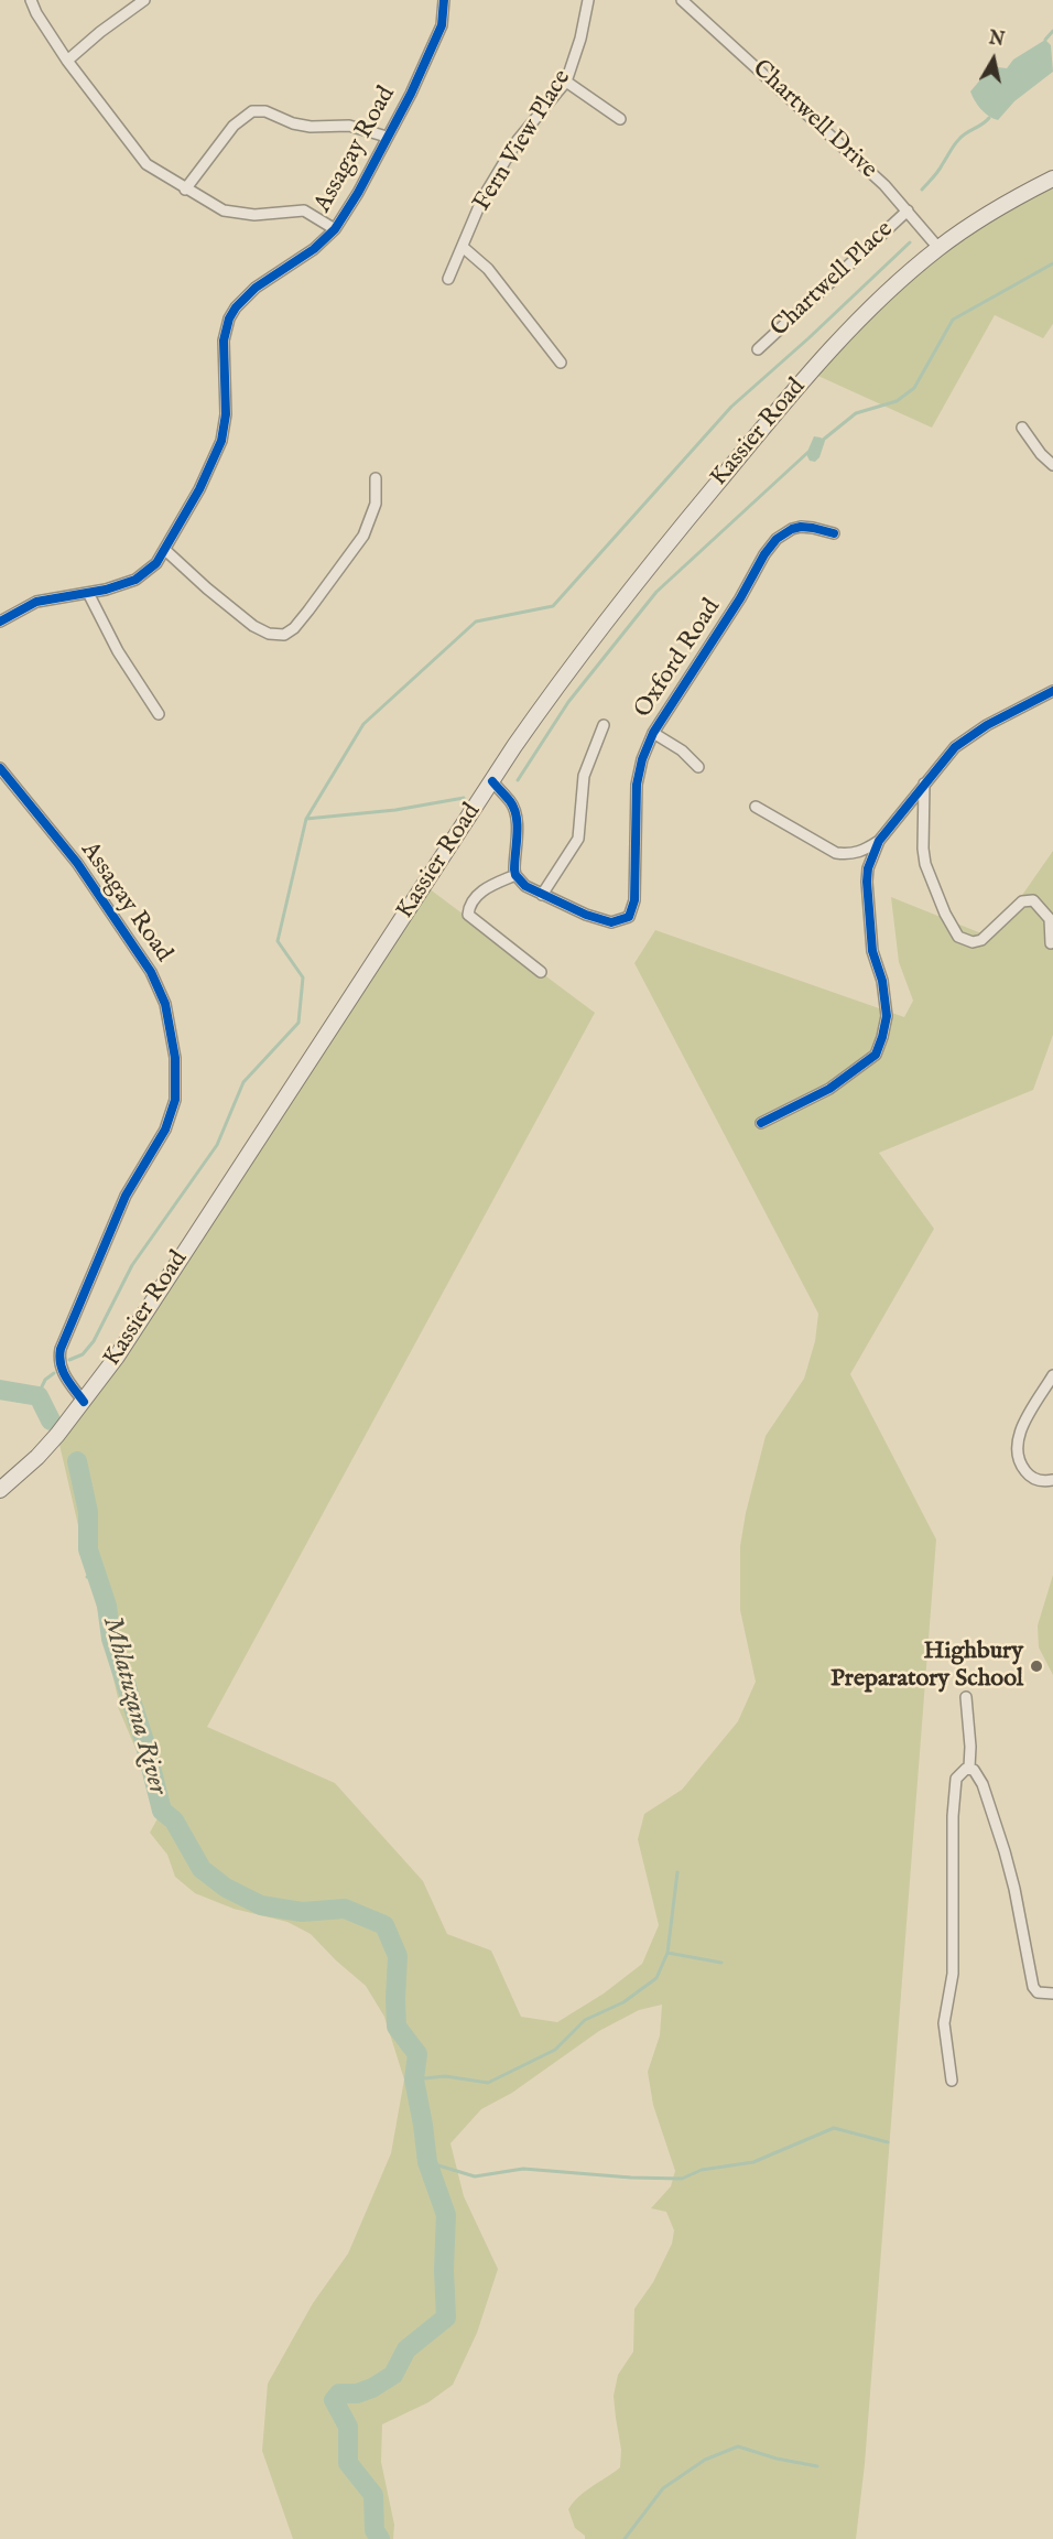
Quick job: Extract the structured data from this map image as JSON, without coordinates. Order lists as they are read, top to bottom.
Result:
{
  "streets": {
    "main road": ["Kassier Road"],
    "street": [
      "Chartwell Drive",
      "Fern View Place",
      "Assagay Road",
      "Chartwell Place",
      "Oxford Road"
    ]
  },
  "crossings": [
    ["Chartwell Drive", "Chartwell Place"],
    ["Chartwell Drive", "Kassier Road"],
    ["Assagay Road", "Kassier Road"]
  ],
  "water": ["Mhlatuzana River"],
  "places": ["Highbury Preparatory School"],
  "north": "top"
}
